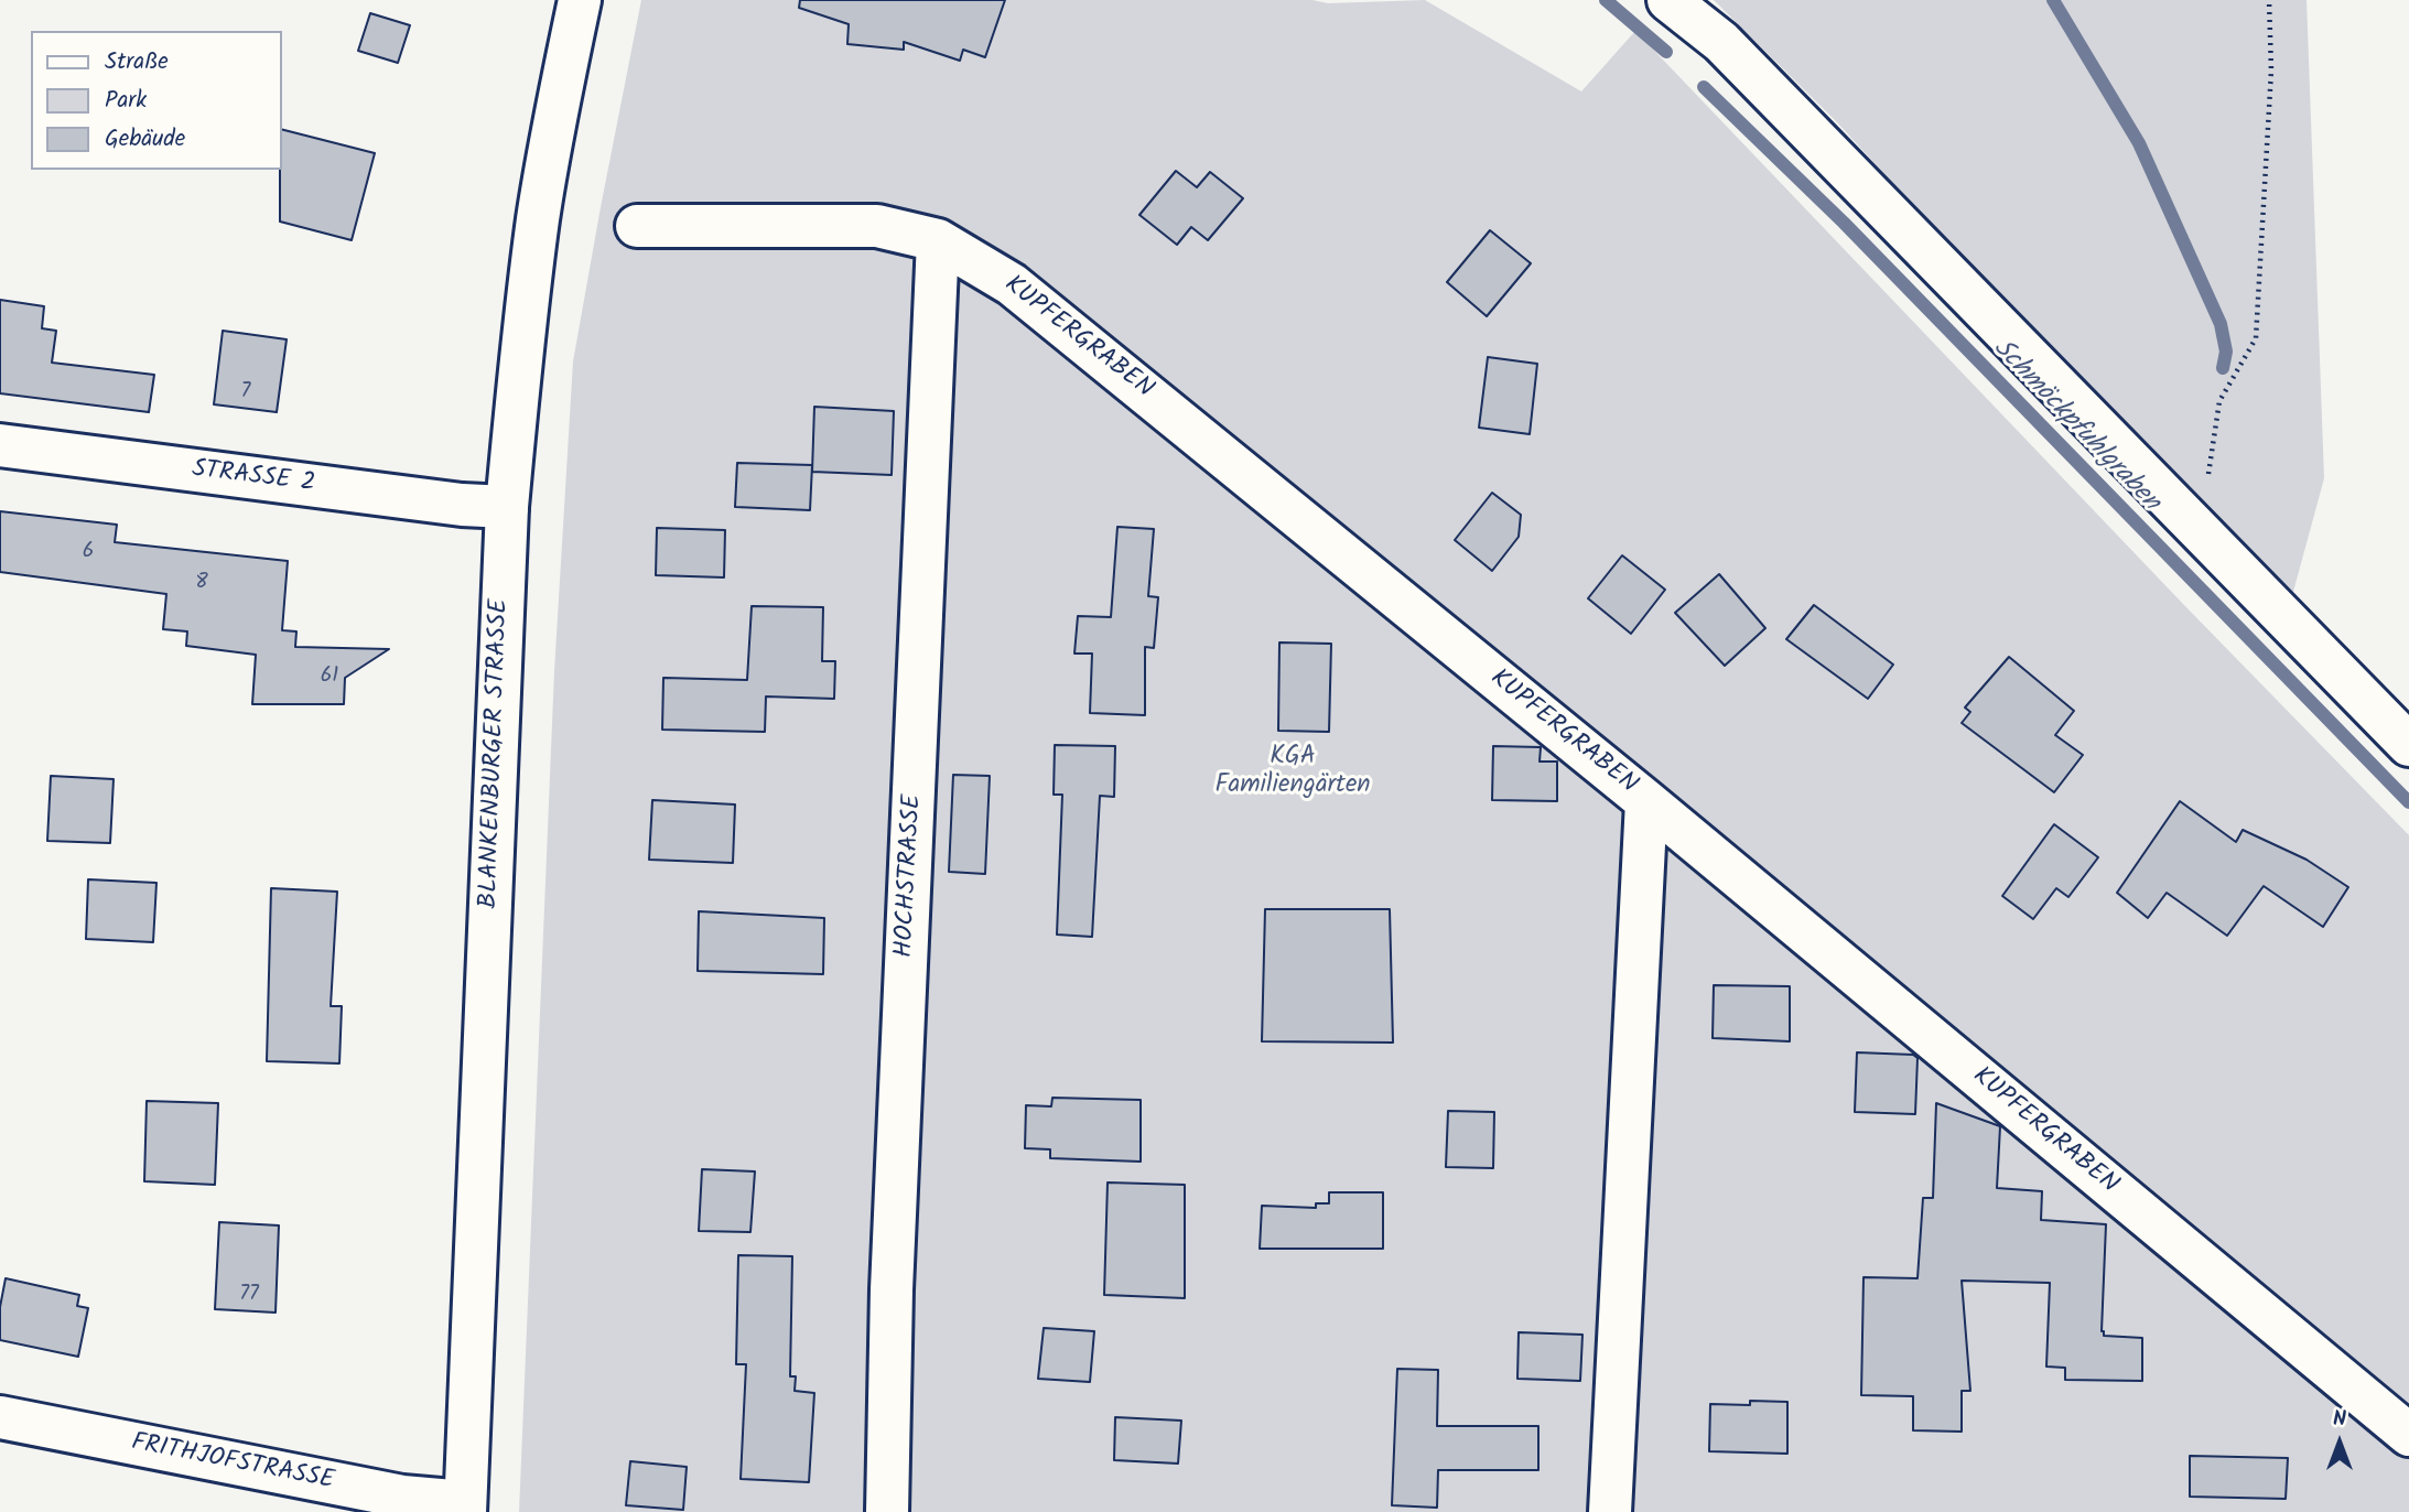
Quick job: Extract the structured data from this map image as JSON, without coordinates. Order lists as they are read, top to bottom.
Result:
{
  "streets": {
    "street": [
      "KUPFERGRABEN",
      "STRASSE 2",
      "BLANKENBURGER STRASSE",
      "HOCHSTRASSE",
      "FRITHJOFSTRASSE"
    ]
  },
  "crossings": [
    ["KUPFERGRABEN", "HOCHSTRASSE"],
    ["STRASSE 2", "BLANKENBURGER STRASSE"],
    ["BLANKENBURGER STRASSE", "FRITHJOFSTRASSE"]
  ],
  "water": ["Schmöckpfuhlgraben"],
  "parks": ["KGA Familiengärten"],
  "house_numbers": [
    "7",
    "6",
    "8",
    "61",
    "77"
  ],
  "legend": ["Straße", "Park", "Gebäude"],
  "north": "top"
}
